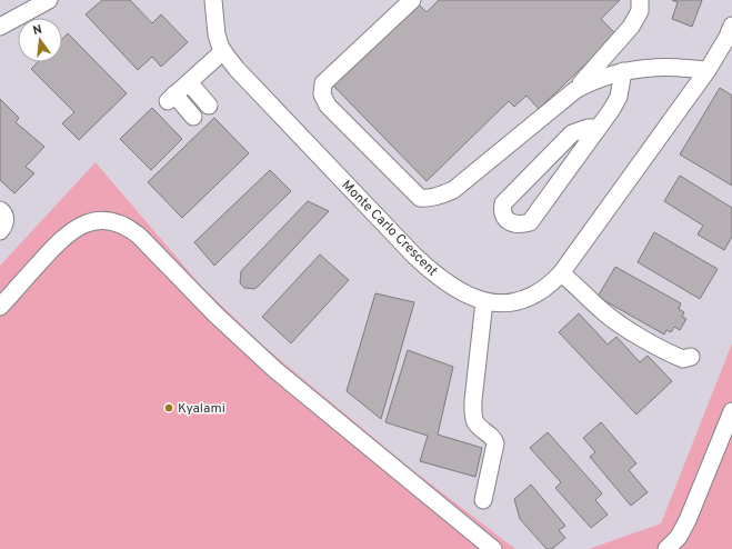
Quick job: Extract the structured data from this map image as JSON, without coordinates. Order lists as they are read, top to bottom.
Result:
{
  "streets": {
    "street": ["Monte Carlo Crescent"]
  },
  "places": ["Kyalami"],
  "north": "top"
}
